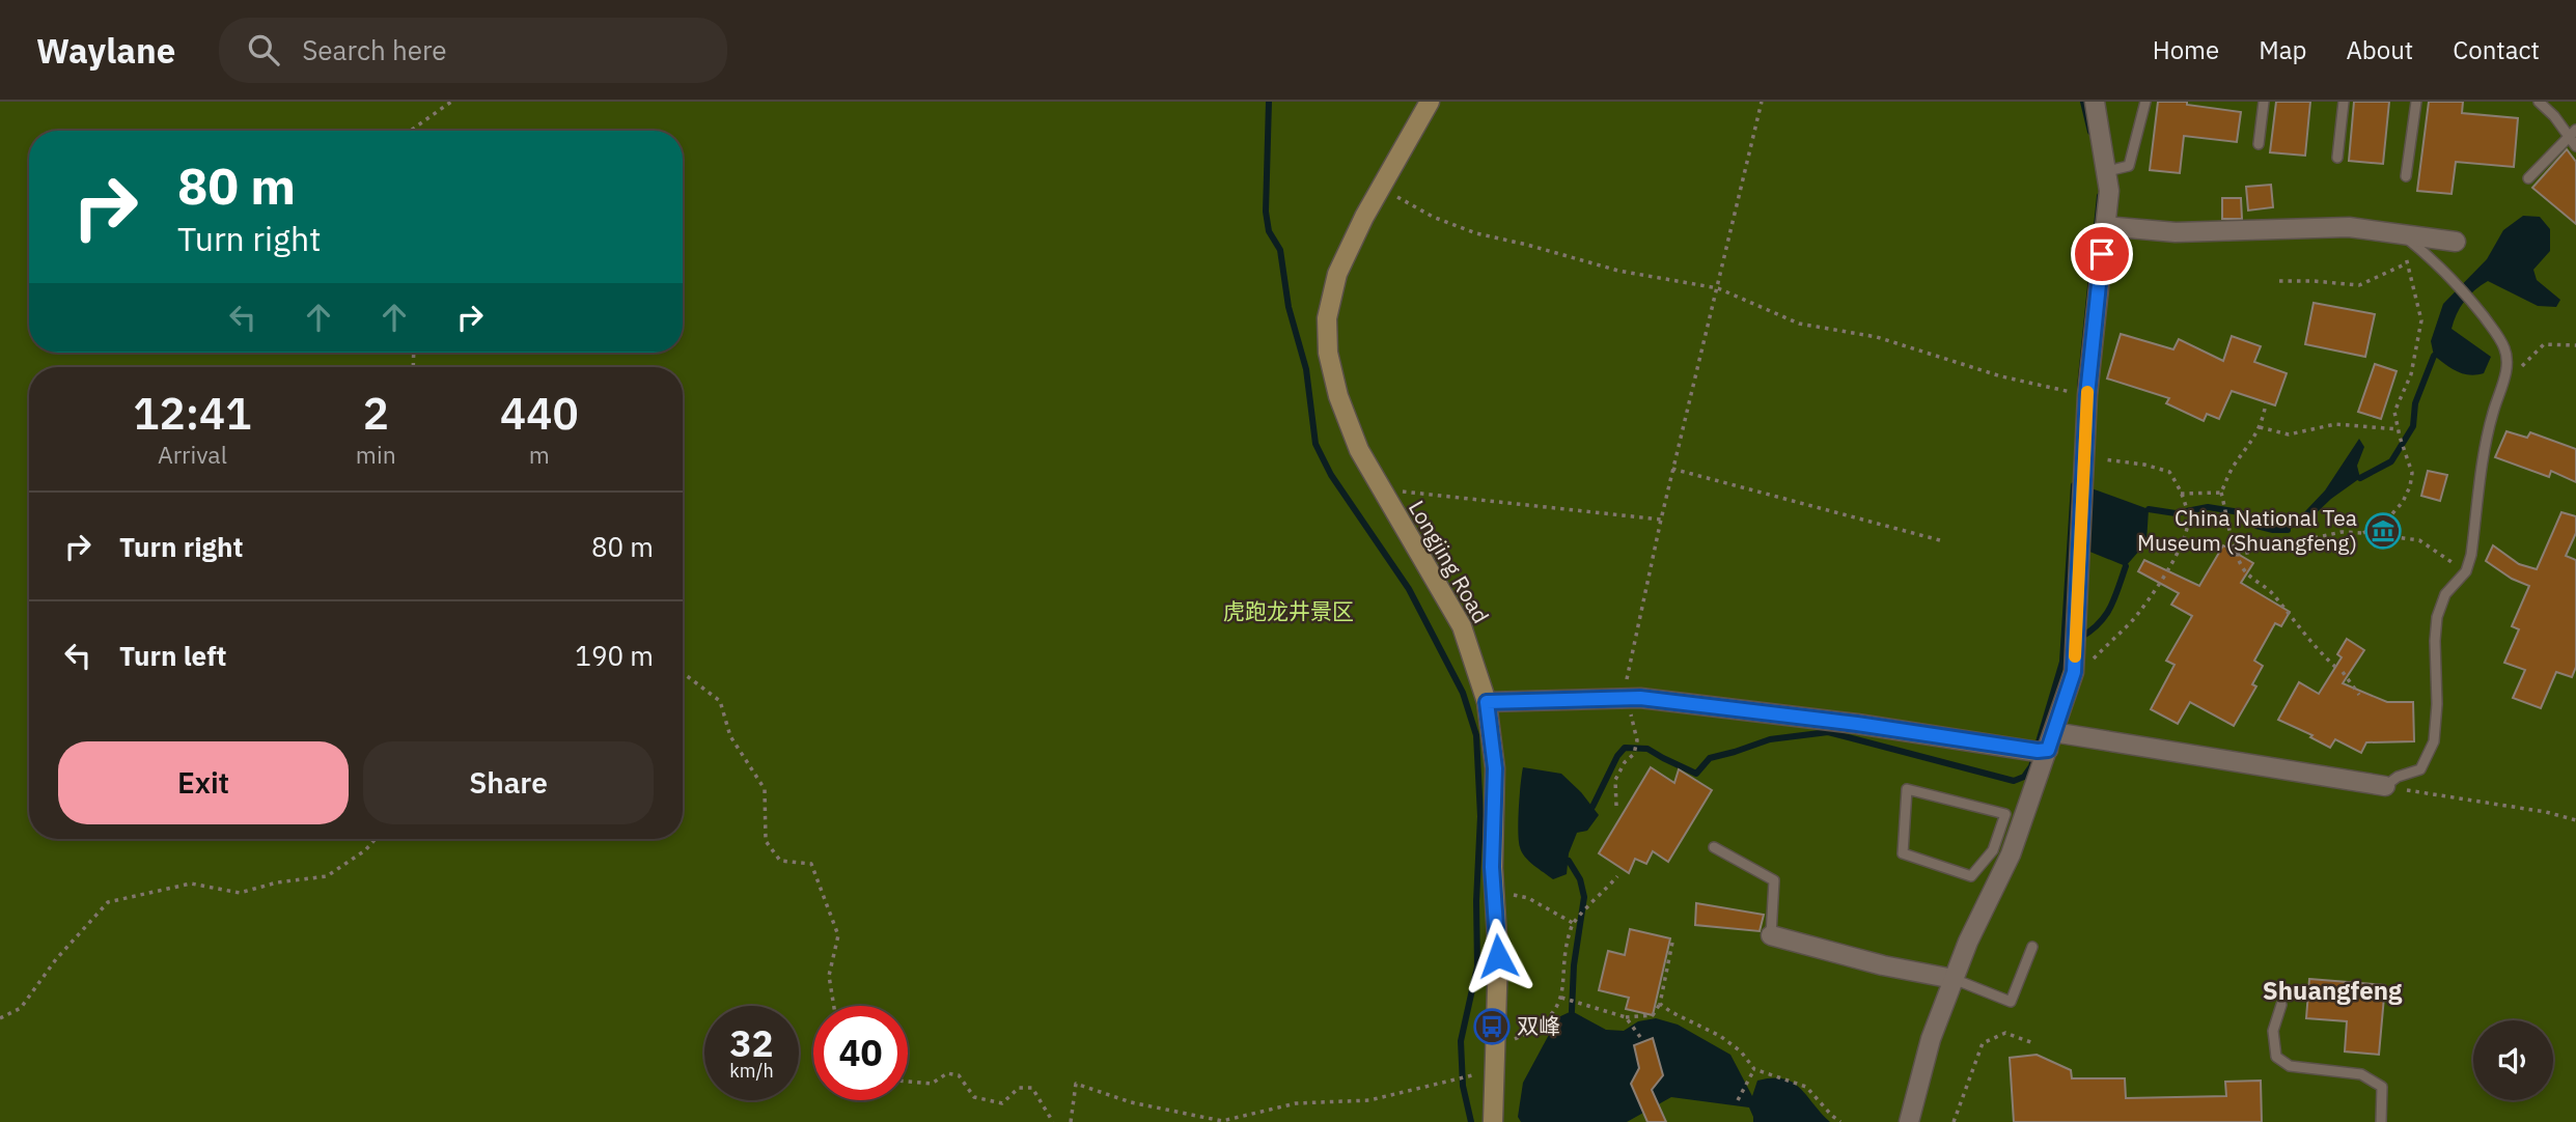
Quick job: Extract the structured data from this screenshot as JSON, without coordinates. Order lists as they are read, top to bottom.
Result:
{
  "streets": {
    "street": ["Longjing Road"]
  },
  "districts": ["Shuangfeng"],
  "parks": ["虎跑龙井景区"],
  "places": {
    "museum": ["China National Tea Museum (Shuangfeng)"],
    "bus stop": ["双峰"]
  },
  "page": {
    "header": "Waylane",
    "search": "Search here",
    "nav": [
      "Home",
      "Map",
      "About",
      "Contact"
    ],
    "turn": ["80 m", "Turn right"],
    "eta": [
      "12:41",
      "Arrival",
      "2",
      "min",
      "440",
      "m"
    ],
    "list": [
      {
        "name": "Turn right",
        "value": "80 m"
      },
      {
        "name": "Turn left",
        "value": "190 m"
      }
    ],
    "buttons": ["Exit", "Share"],
    "speed": "32 km/h",
    "limit": "40"
  }
}
